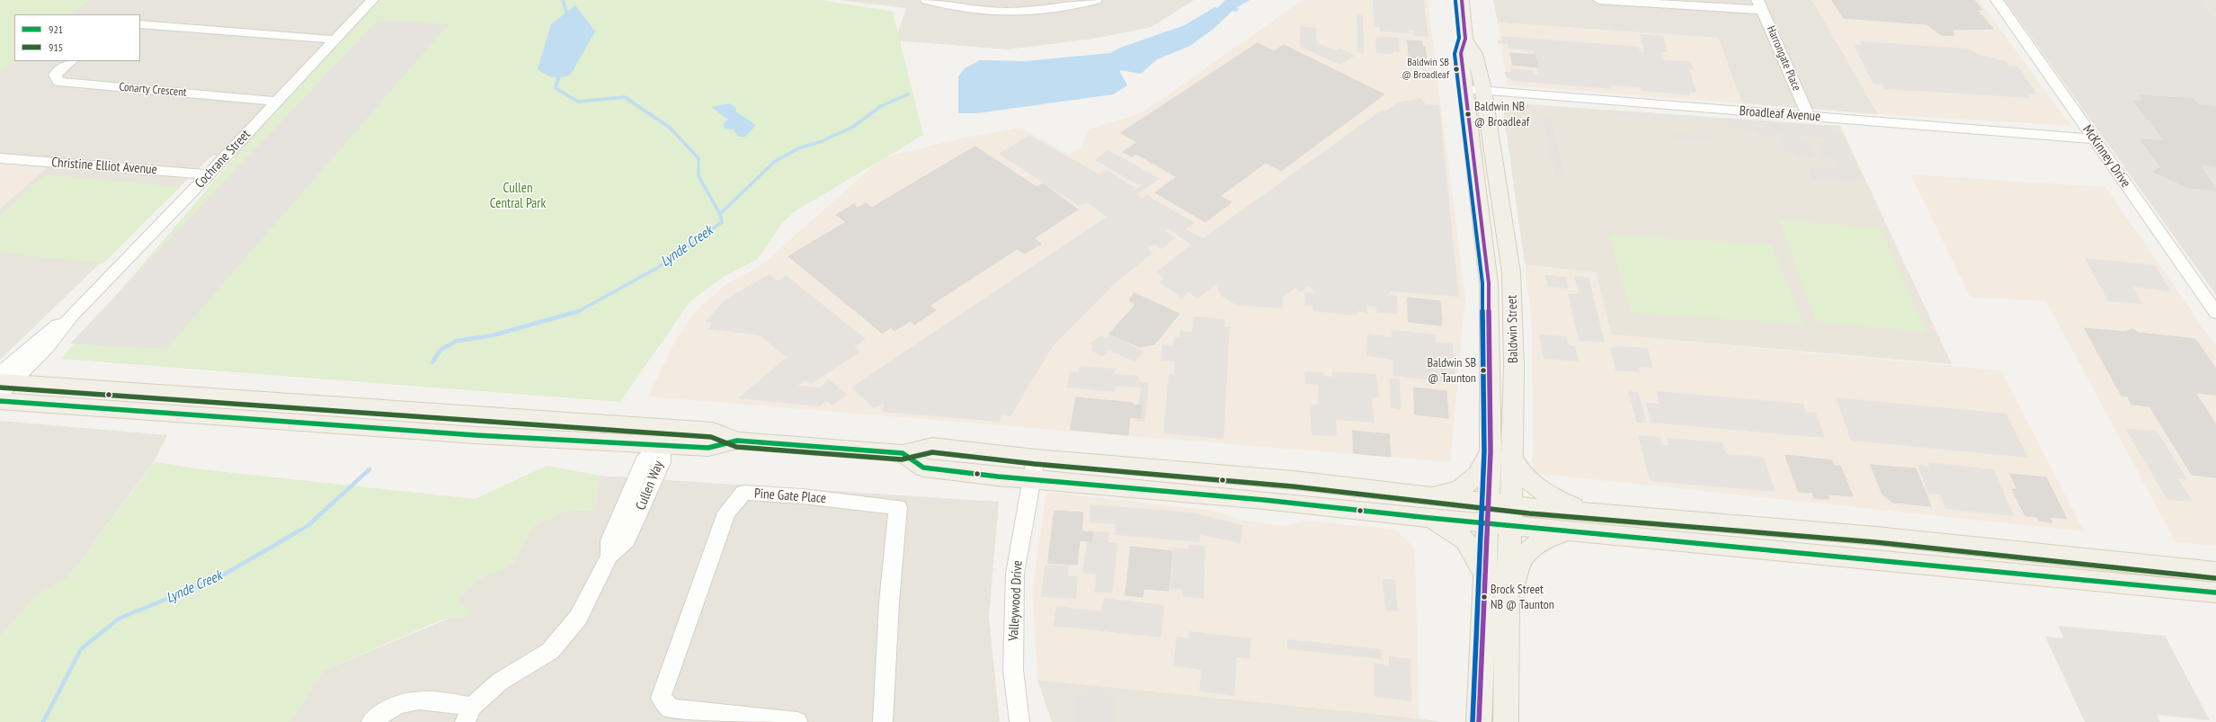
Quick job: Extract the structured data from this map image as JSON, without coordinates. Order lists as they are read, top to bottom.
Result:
{
  "streets": {
    "main road": ["Baldwin Street"],
    "street": [
      "Harrongate Place",
      "Conarty Crescent",
      "Broadleaf Avenue",
      "McKinney Drive",
      "Cochrane Street",
      "Christine Elliot Avenue",
      "Cullen Way",
      "Pine Gate Place",
      "Valleywood Drive"
    ]
  },
  "crossings": [
    ["Harrongate Place", "Broadleaf Avenue"],
    ["Conarty Crescent", "Cochrane Street"],
    ["Broadleaf Avenue", "McKinney Drive"],
    ["Broadleaf Avenue", "Baldwin Street"],
    ["Cochrane Street", "Christine Elliot Avenue"]
  ],
  "water": ["Lynde Creek"],
  "parks": ["Cullen Central Park"],
  "places": [
    "Baldwin SB @ Broadleaf",
    "Baldwin NB @ Broadleaf",
    "Baldwin SB @ Taunton",
    "Brock Street NB @ Taunton"
  ],
  "lines": ["transit line 915", "transit line 921"],
  "legend": ["921", "915"]
}
